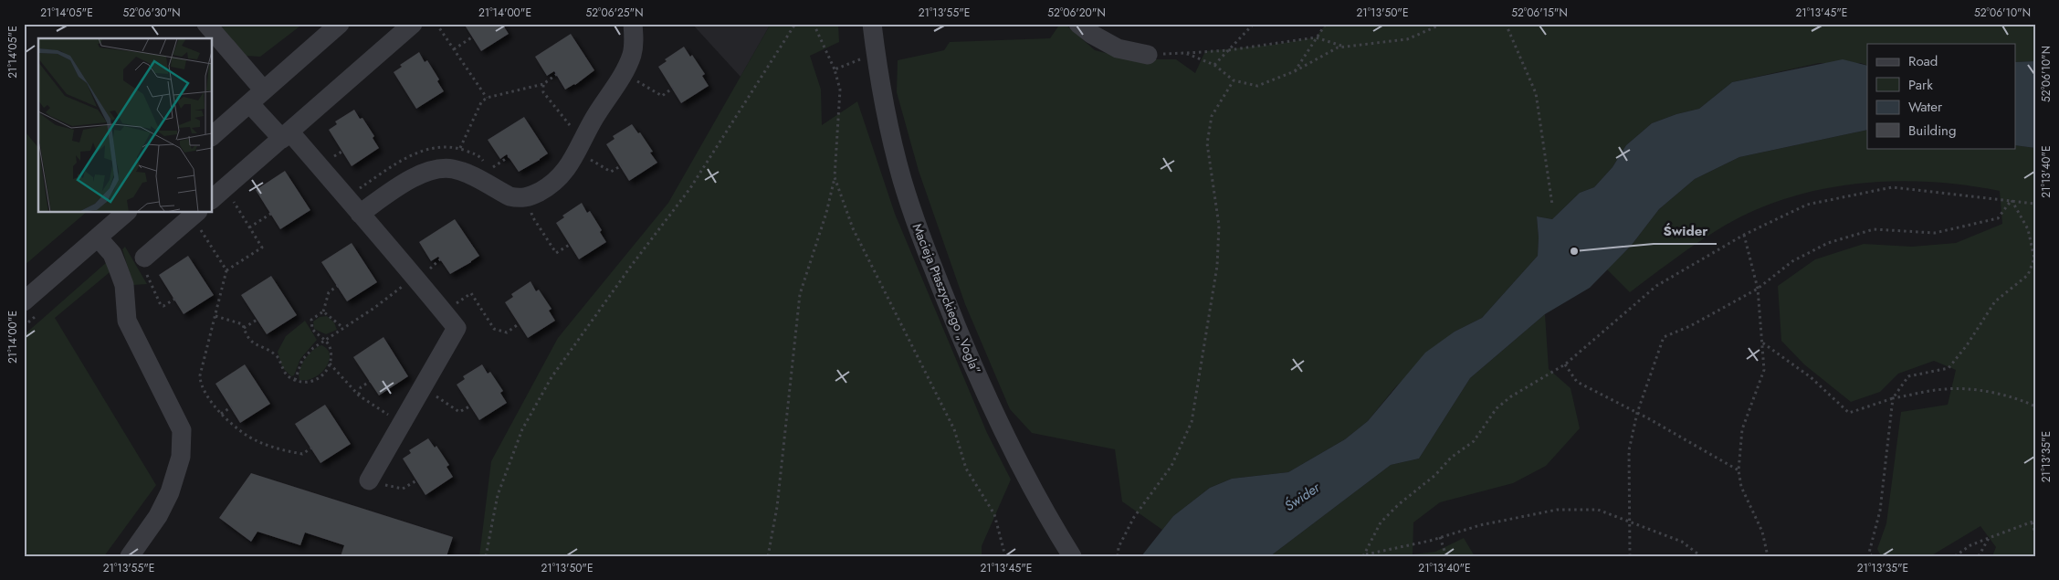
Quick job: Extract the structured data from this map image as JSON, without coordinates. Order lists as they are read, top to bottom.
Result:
{
  "streets": {
    "street": ["Macieja Ptaszyckiego „Vogla”"]
  },
  "water": ["Świder"],
  "places": ["Świder"],
  "legend": [
    "Road",
    "Park",
    "Water",
    "Building"
  ],
  "coordinates": [
    "21°14'05\"E",
    "52°06'30\"N",
    "21°14'00\"E",
    "52°06'25\"N",
    "21°13'55\"E",
    "52°06'20\"N",
    "21°13'50\"E",
    "52°06'15\"N",
    "21°13'45\"E",
    "52°06'10\"N",
    "21°13'40\"E",
    "21°13'35\"E"
  ]
}
